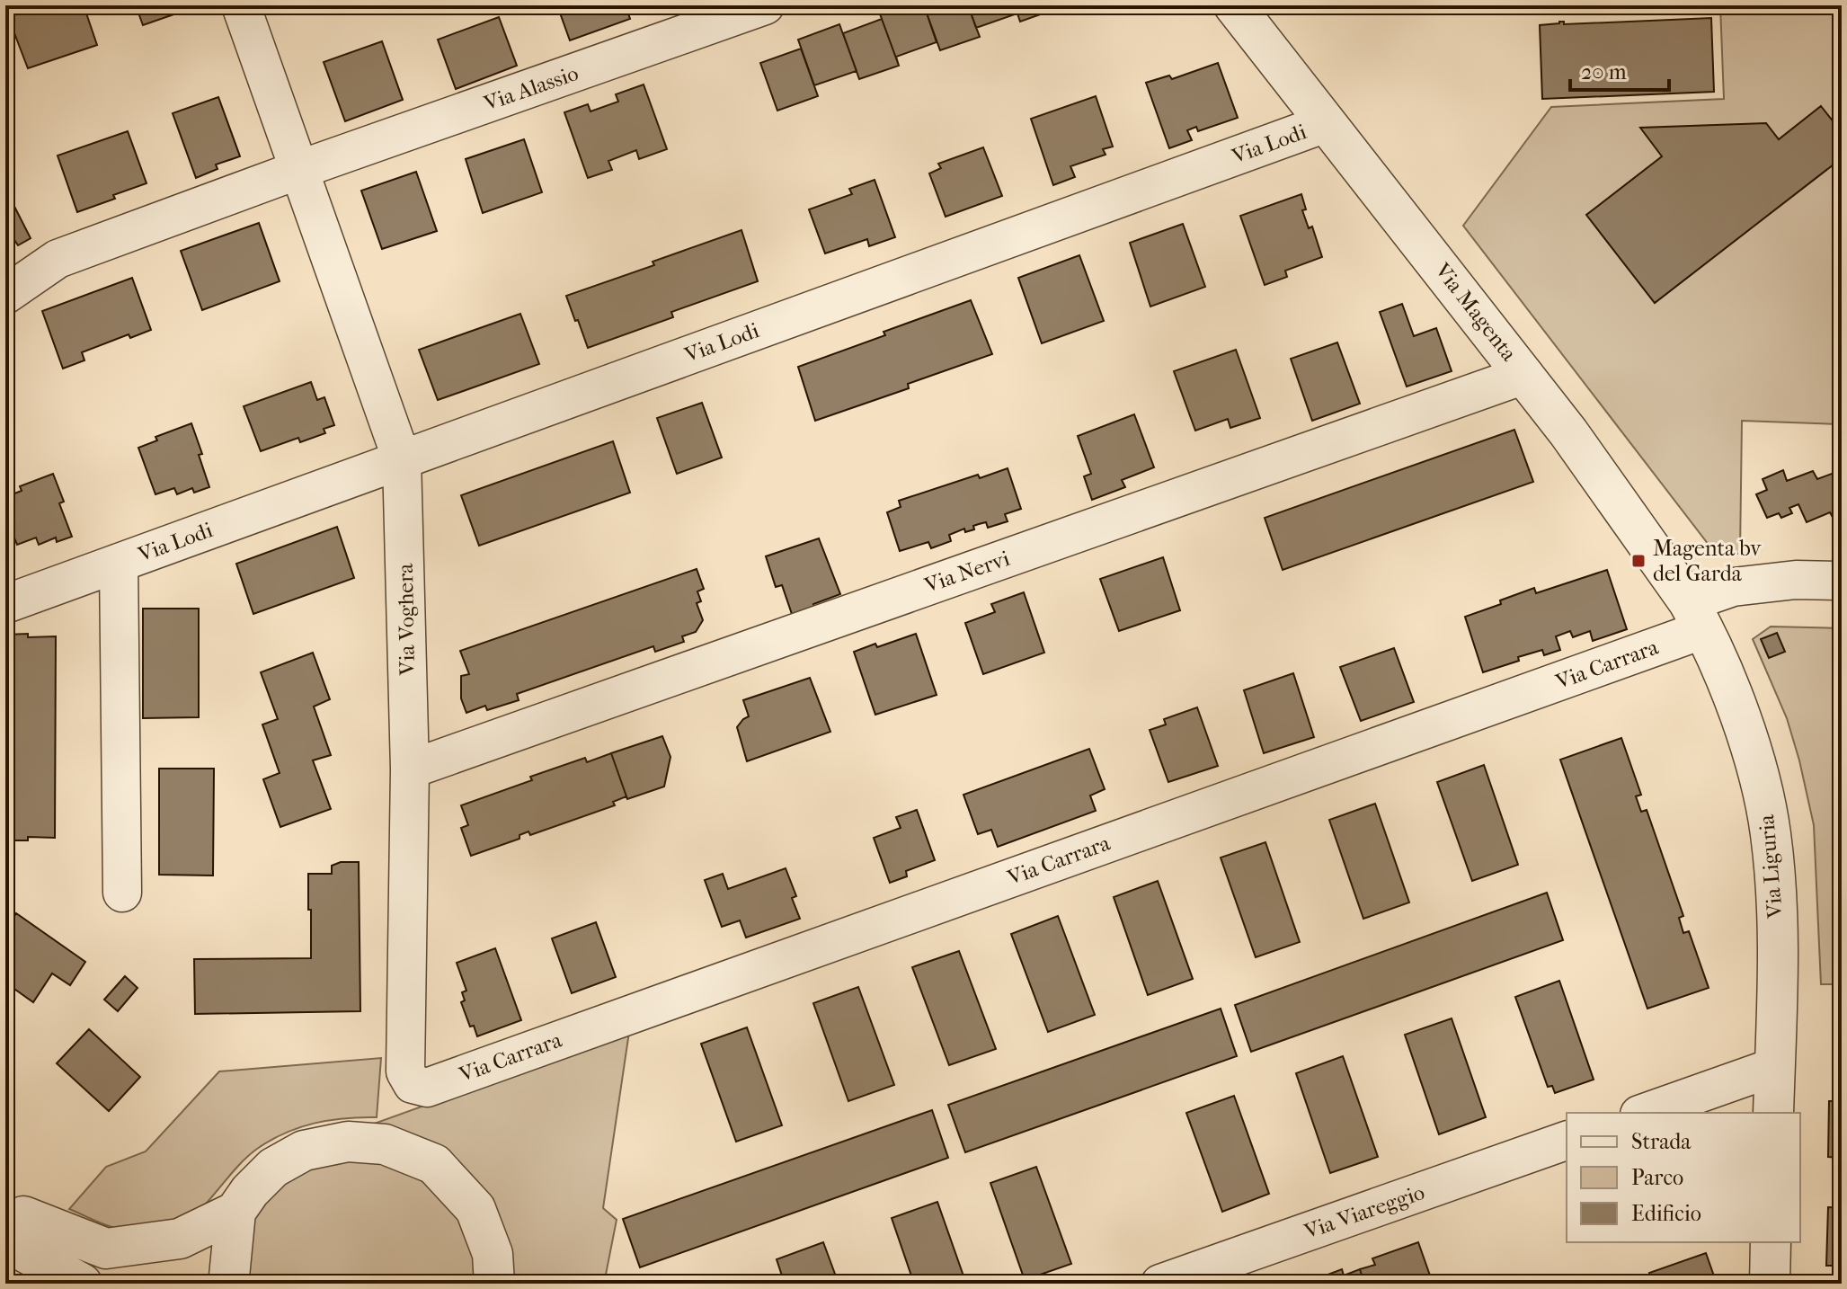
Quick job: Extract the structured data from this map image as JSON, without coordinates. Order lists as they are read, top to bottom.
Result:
{
  "streets": {
    "street": [
      "Via Alassio",
      "Via Lodi",
      "Via Magenta",
      "Via Nervi",
      "Via Voghera",
      "Via Carrara",
      "Via Liguria",
      "Via Viareggio"
    ]
  },
  "crossings": [
    ["Via Alassio", "Via Voghera"],
    ["Via Lodi", "Via Magenta"],
    ["Via Lodi", "Via Voghera"],
    ["Via Magenta", "Via Nervi"],
    ["Via Magenta", "Via Carrara"],
    ["Via Magenta", "Via Liguria"],
    ["Via Nervi", "Via Voghera"],
    ["Via Voghera", "Via Carrara"],
    ["Via Carrara", "Via Liguria"]
  ],
  "places": {
    "transit": ["Magenta bv del Garda"]
  },
  "legend": ["Strada", "Parco", "Edificio"],
  "scale_bar": "20 m"
}
